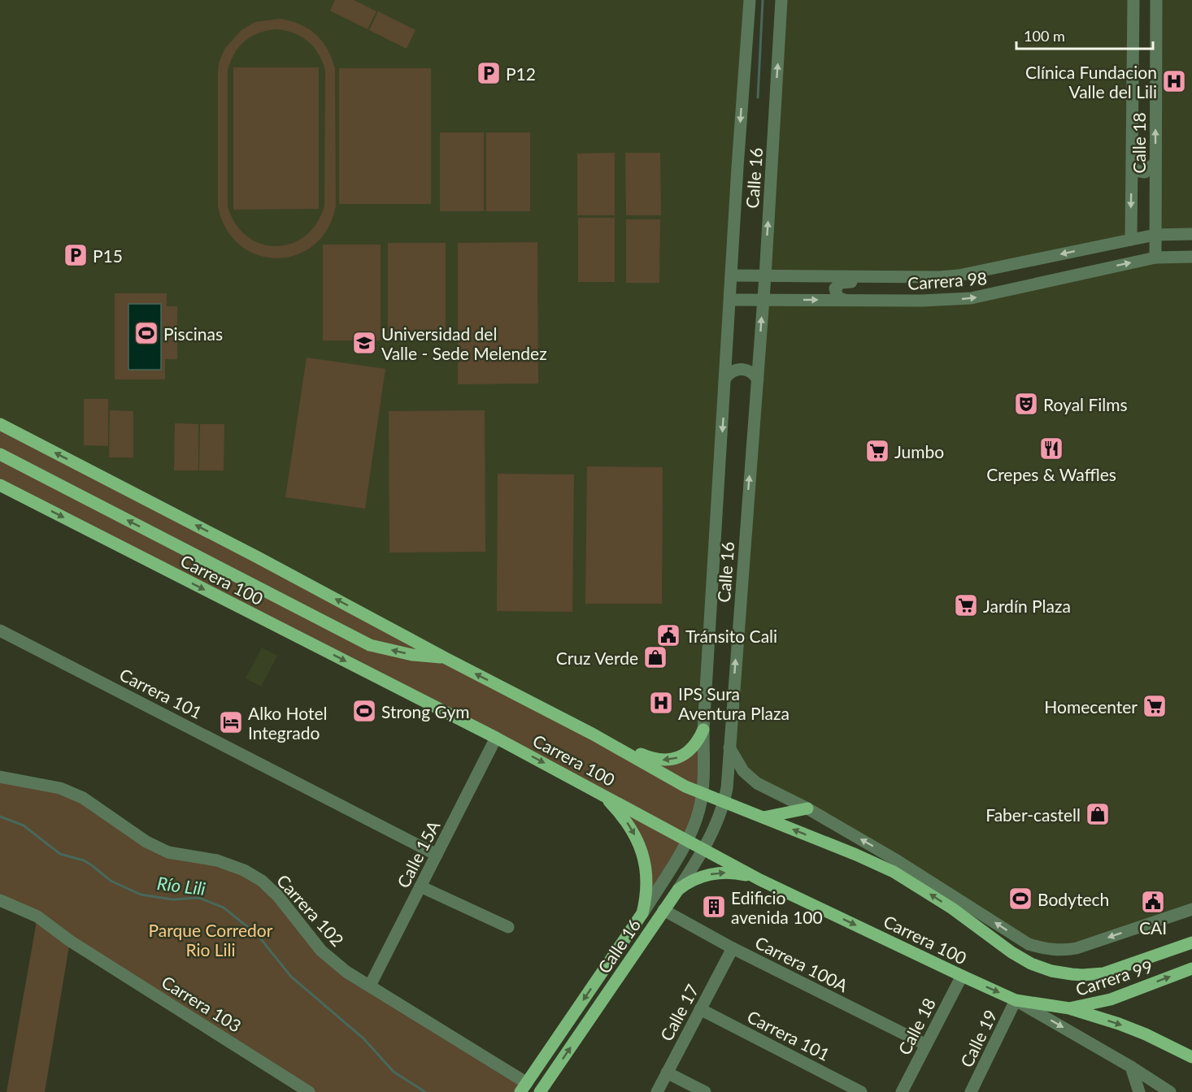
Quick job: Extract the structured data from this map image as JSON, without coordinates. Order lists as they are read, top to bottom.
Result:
{
  "streets": {
    "main road": ["Calle 16", "Carrera 100", "Carrera 99"],
    "street": [
      "Calle 18",
      "Carrera 98",
      "Carrera 101",
      "Calle 15A",
      "Carrera 102",
      "Carrera 100A",
      "Carrera 103",
      "Calle 17",
      "Calle 19"
    ]
  },
  "crossings": [
    ["Calle 18", "Carrera 98"],
    ["Calle 18", "Carrera 100"],
    ["Calle 18", "Carrera 100A"],
    ["Calle 16", "Carrera 98"],
    ["Calle 16", "Carrera 100"],
    ["Calle 16", "Carrera 102"],
    ["Calle 16", "Carrera 100A"],
    ["Carrera 100", "Calle 15A"],
    ["Carrera 100", "Carrera 99"],
    ["Carrera 100", "Calle 19"],
    ["Carrera 101", "Calle 15A"],
    ["Carrera 101", "Calle 17"],
    ["Calle 15A", "Carrera 102"],
    ["Carrera 100A", "Calle 17"],
    ["Carrera 99", "Calle 19"]
  ],
  "water": ["Río Lili"],
  "parks": ["Parque Corredor Rio Lili"],
  "places": {
    "parking": ["P12", "P15"],
    "hospital": ["Clínica Fundacion Valle del Lili", "IPS Sura Aventura Plaza"],
    "sports": ["Piscinas", "Strong Gym", "Bodytech"],
    "school or university": ["Universidad del Valle - Sede Melendez"],
    "theatre": ["Royal Films"],
    "restaurant": ["Crepes & Waffles"],
    "supermarket": ["Jumbo", "Jardín Plaza", "Homecenter"],
    "public building": ["Tránsito Cali", "CAI"],
    "shop": ["Cruz Verde", "Faber-castell"],
    "hotel": ["Alko Hotel Integrado"],
    "building": ["Edificio avenida 100"]
  },
  "scale_bar": "100 m"
}
